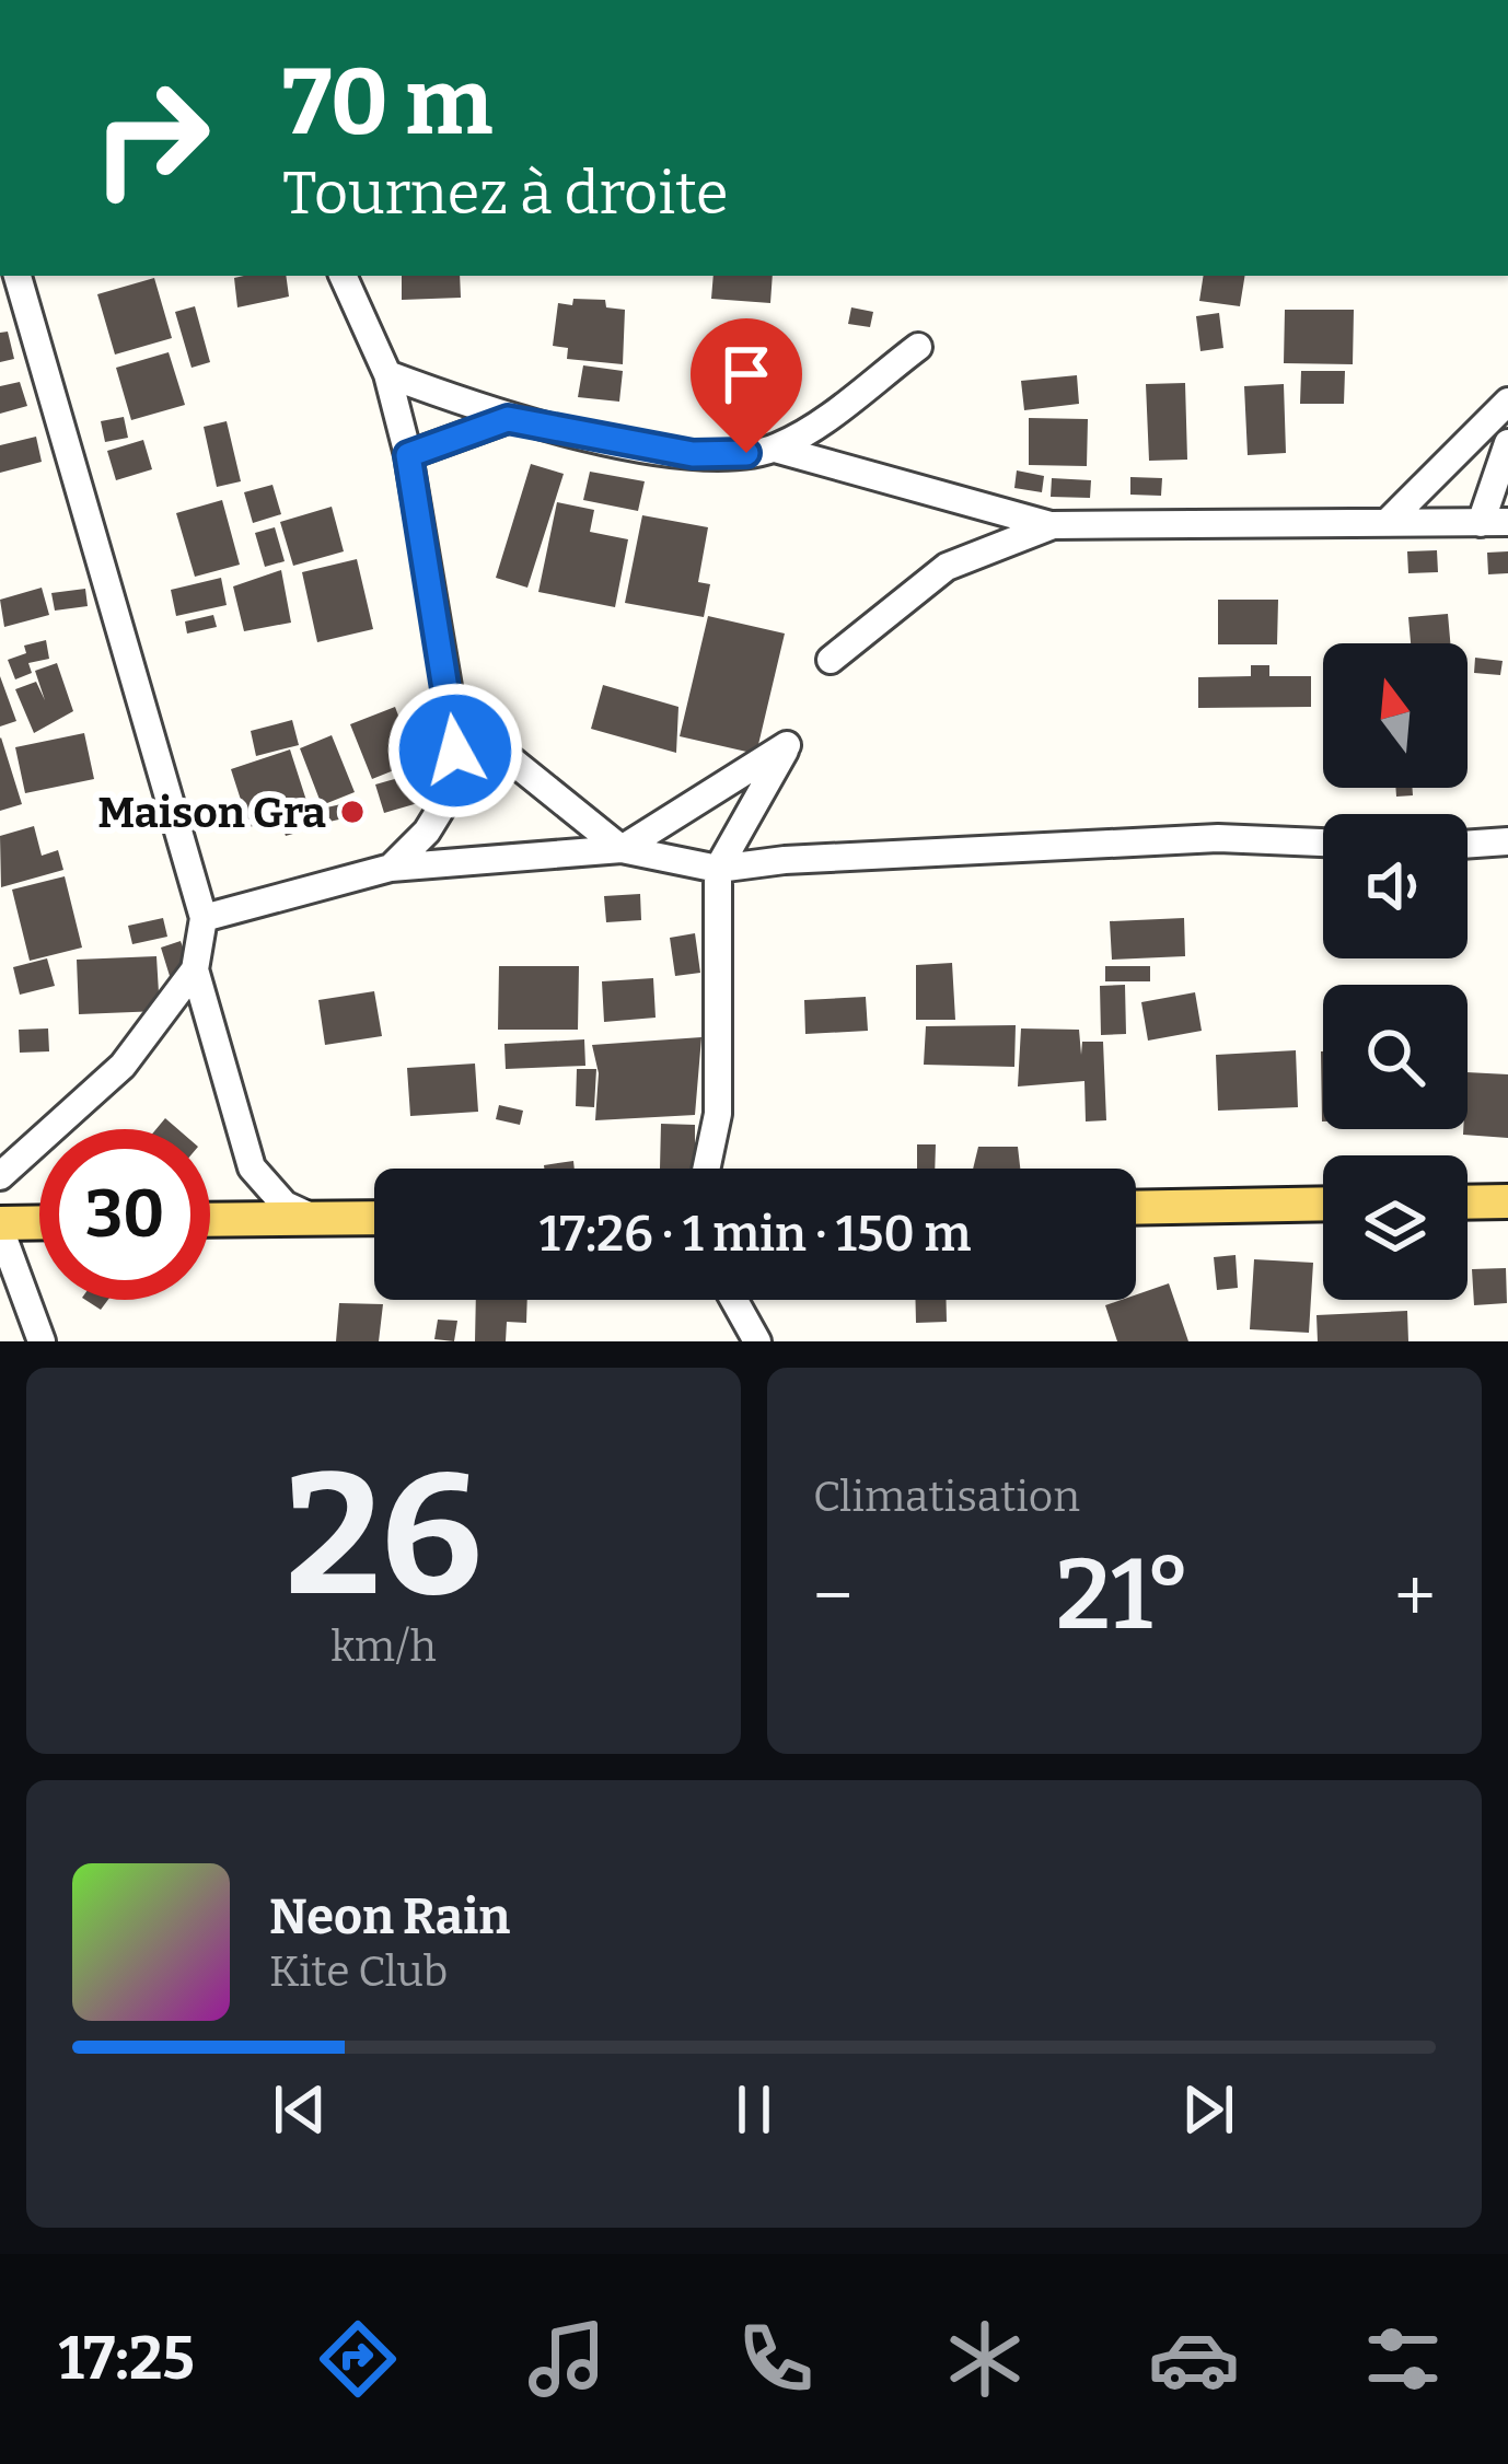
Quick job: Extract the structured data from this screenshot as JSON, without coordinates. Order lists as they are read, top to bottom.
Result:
{
  "places": ["Maison Gra"],
  "north": "top",
  "page": {
    "turn": ["70 m", "Tournez à droite"],
    "limit": "30",
    "trip": "17:26 · 1 min · 150 m",
    "tile": [
      ["26", "km/h"],
      "Climatisation"
    ],
    "heat": ["−", "21°", "+"],
    "song": ["Neon Rain", "Kite Club"],
    "tabs": "17:25"
  }
}
